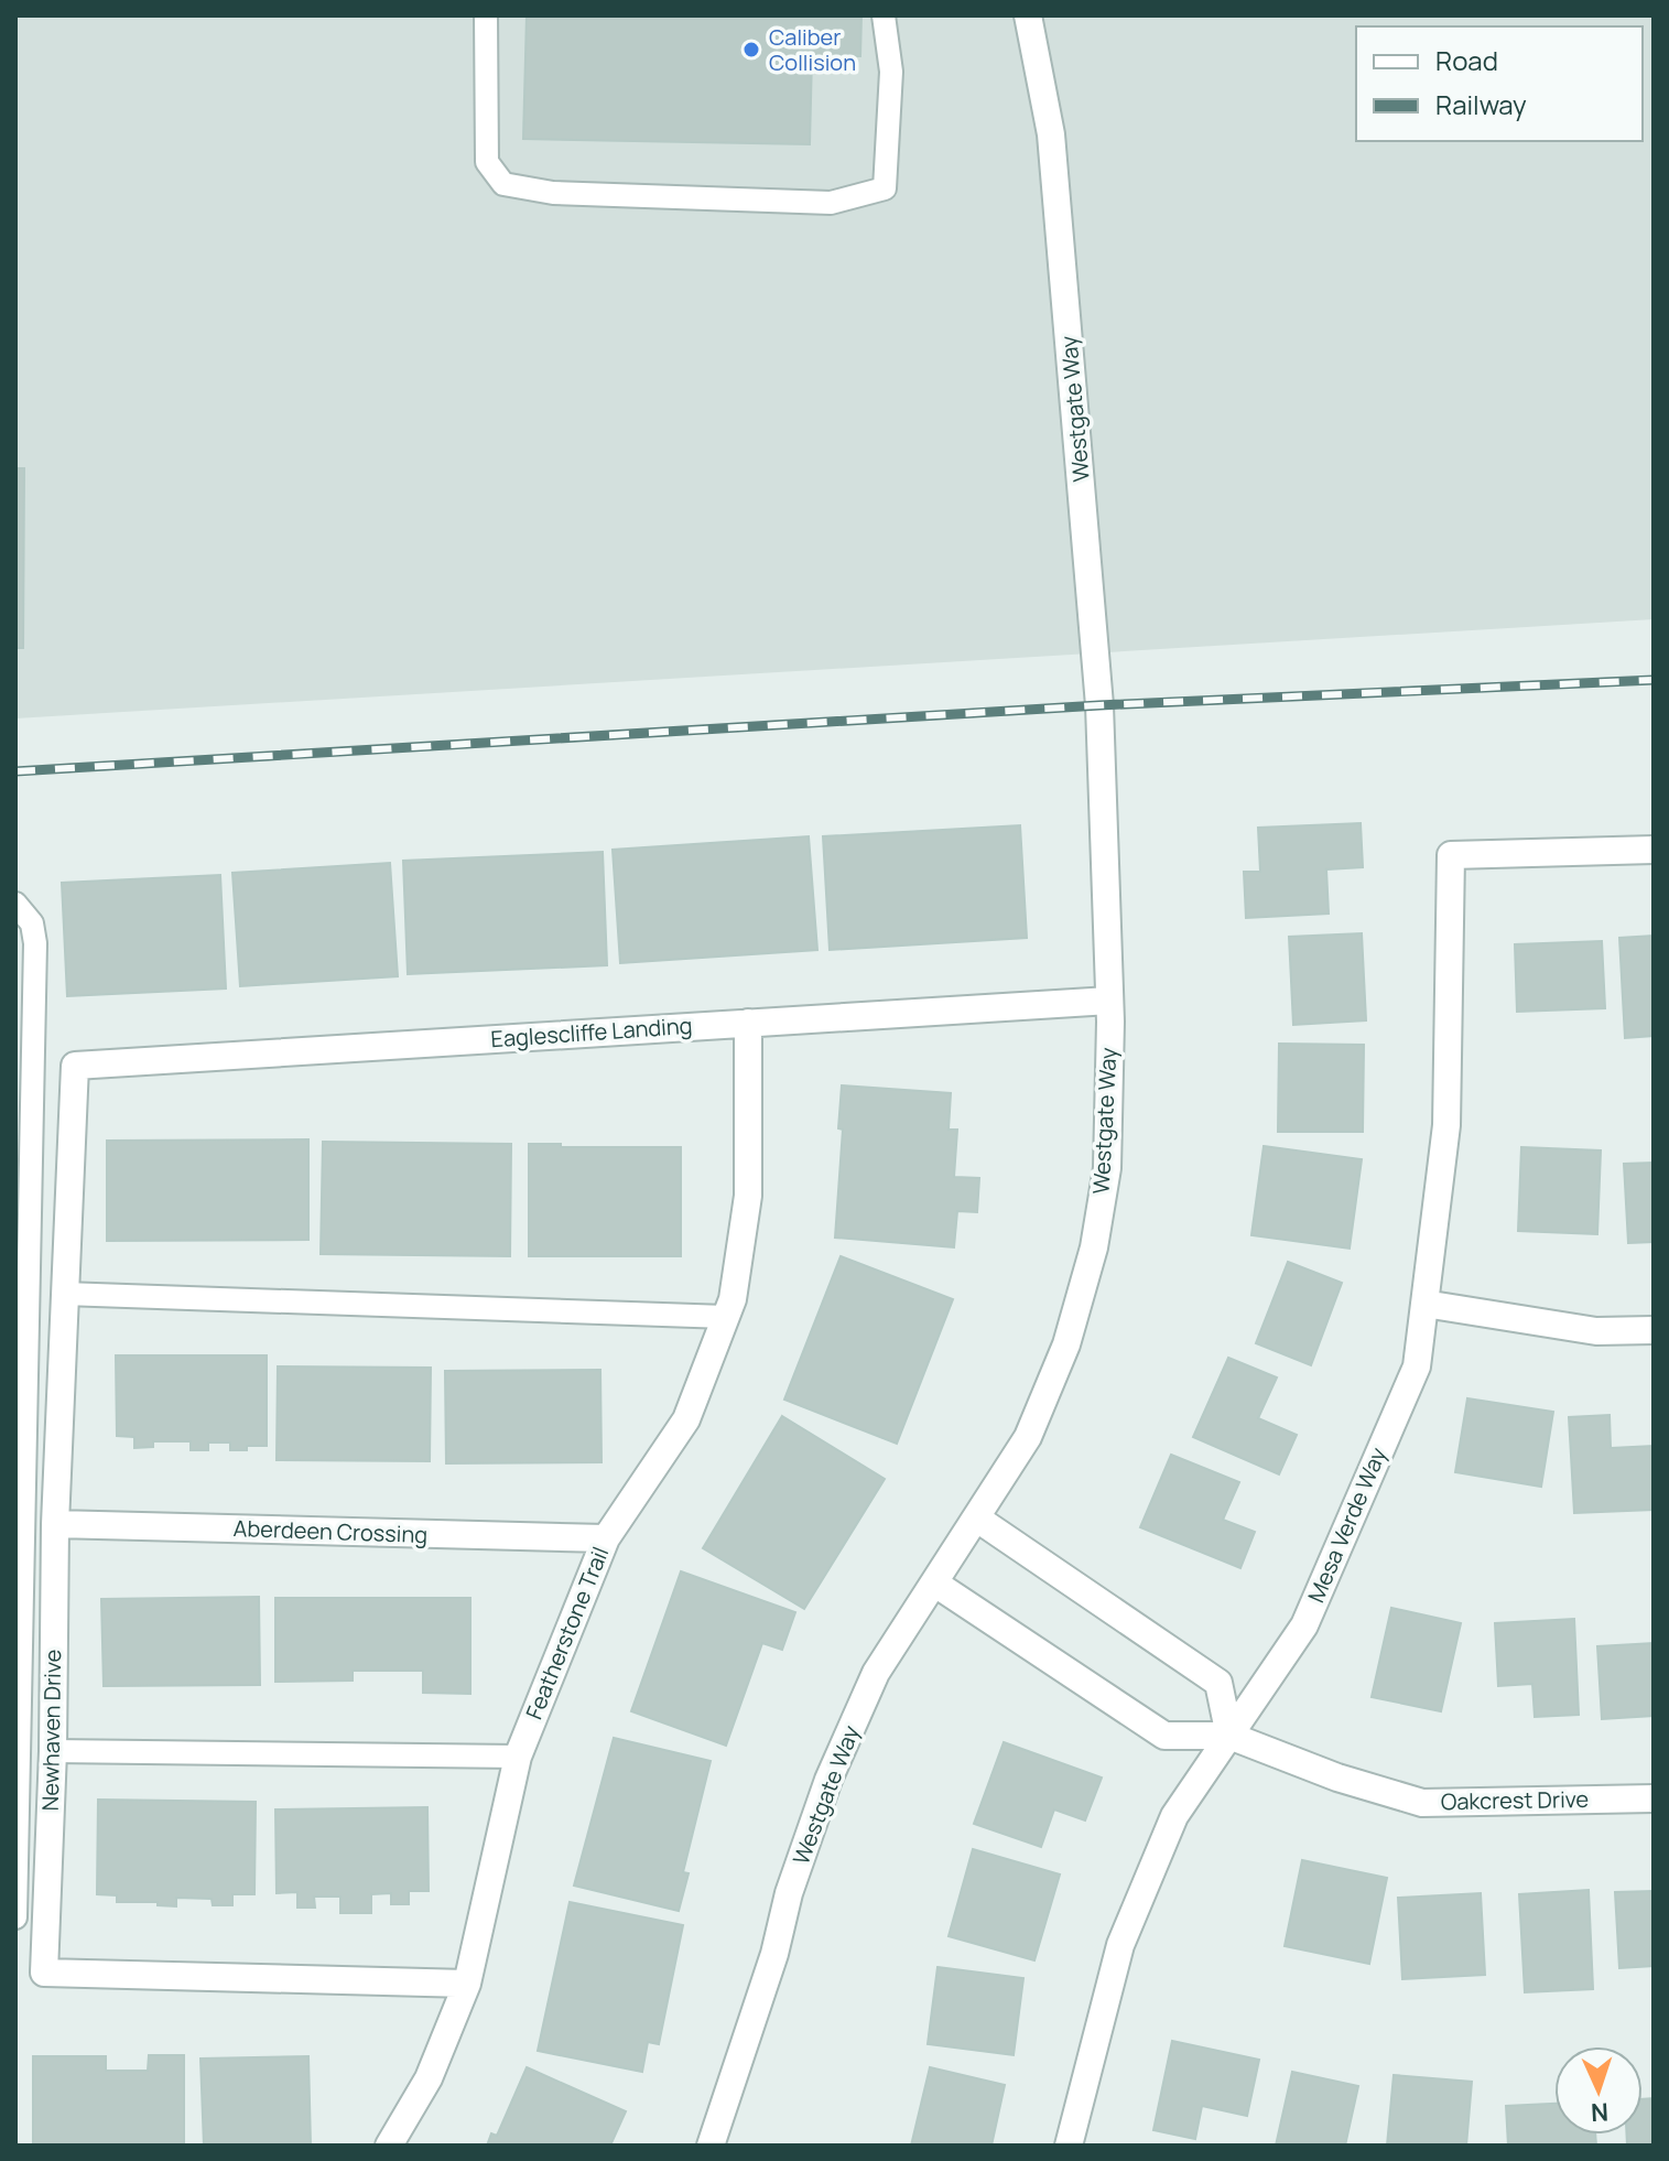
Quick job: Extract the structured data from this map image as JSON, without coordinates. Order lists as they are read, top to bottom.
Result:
{
  "streets": {
    "street": [
      "Westgate Way",
      "Eaglescliffe Landing",
      "Mesa Verde Way",
      "Aberdeen Crossing",
      "Featherstone Trail",
      "Newhaven Drive",
      "Oakcrest Drive"
    ]
  },
  "crossings": [
    ["Westgate Way", "Eaglescliffe Landing"],
    ["Westgate Way", "Oakcrest Drive"],
    ["Eaglescliffe Landing", "Featherstone Trail"],
    ["Eaglescliffe Landing", "Newhaven Drive"],
    ["Mesa Verde Way", "Oakcrest Drive"],
    ["Aberdeen Crossing", "Featherstone Trail"],
    ["Aberdeen Crossing", "Newhaven Drive"],
    ["Featherstone Trail", "Newhaven Drive"]
  ],
  "places": ["Caliber Collision"],
  "legend": ["Road", "Railway"],
  "north": "bottom"
}
